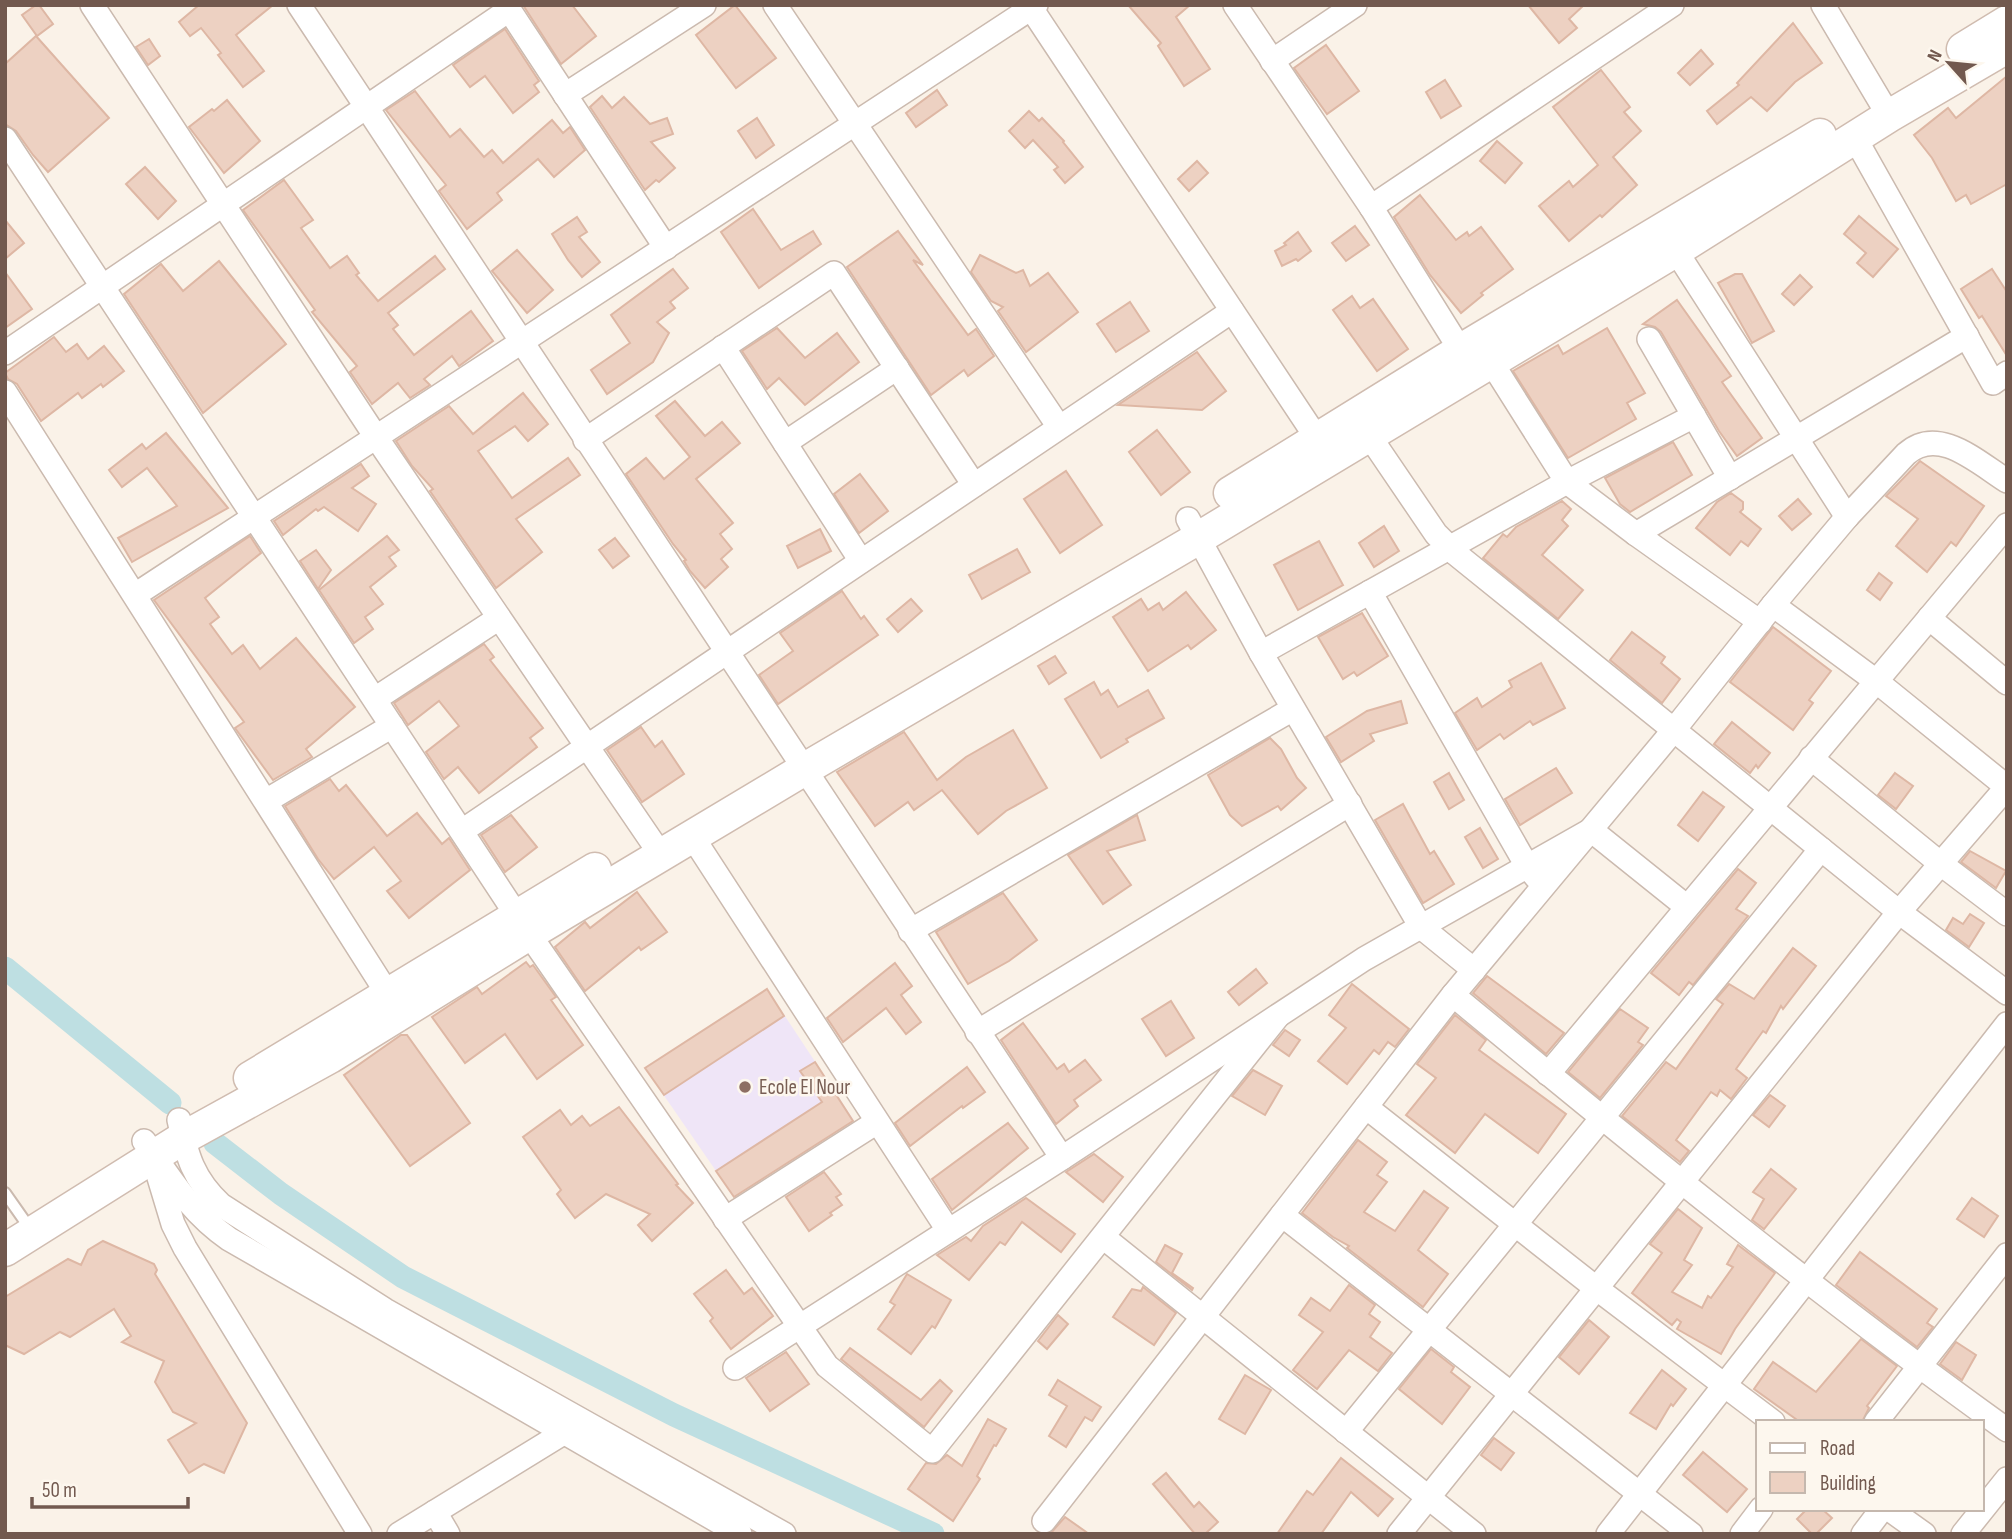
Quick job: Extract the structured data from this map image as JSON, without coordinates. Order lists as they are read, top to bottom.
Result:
{
  "places": ["Ecole El Nour"],
  "legend": ["Road", "Building"],
  "scale_bar": "50 m",
  "north": "top left"
}
